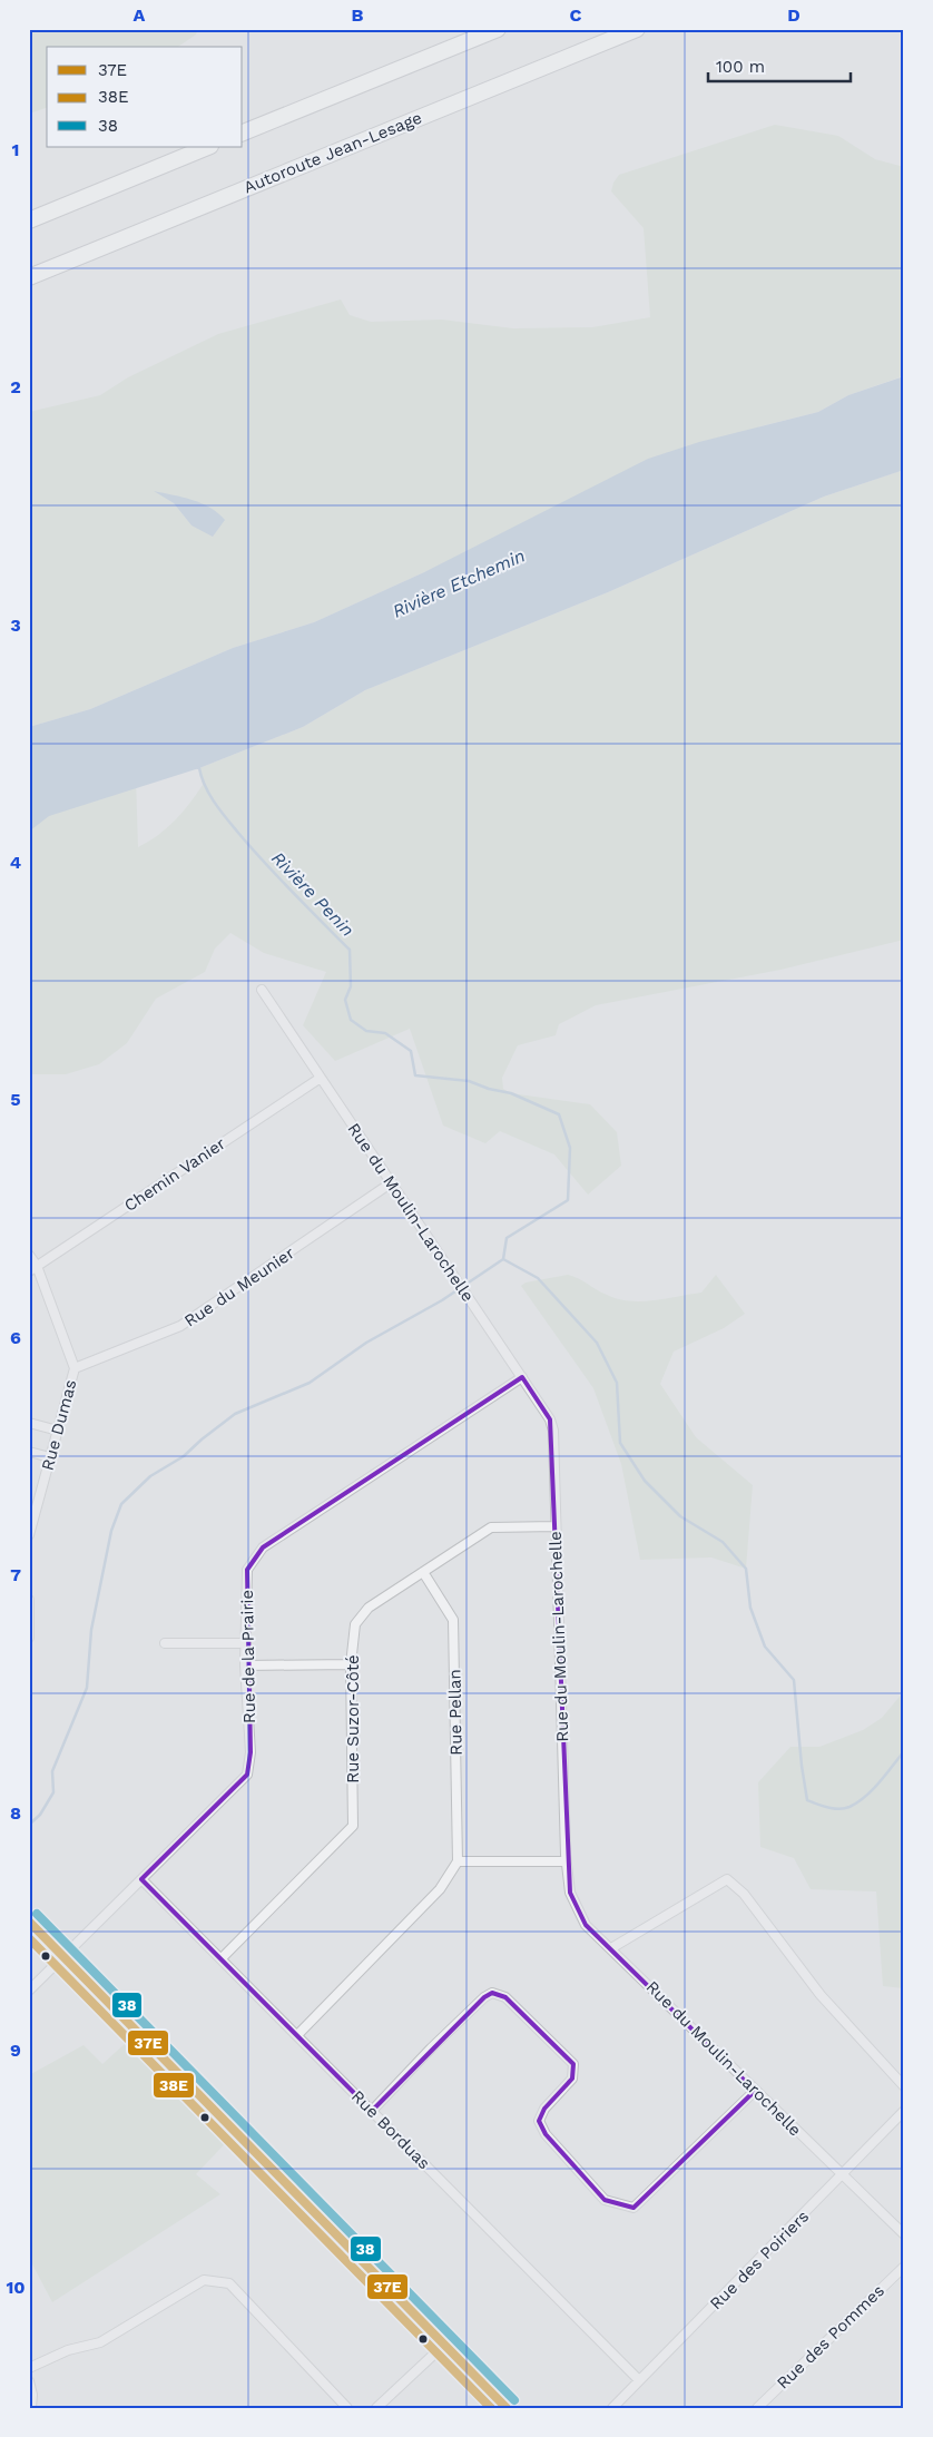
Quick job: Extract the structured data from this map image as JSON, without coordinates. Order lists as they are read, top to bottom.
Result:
{
  "streets": {
    "highway": ["Autoroute Jean-Lesage"],
    "street": [
      "Chemin Vanier",
      "Rue du Moulin-Larochelle",
      "Rue du Meunier",
      "Rue Dumas",
      "Rue de la Prairie",
      "Rue Pellan",
      "Rue Suzor-Côté",
      "Rue Borduas",
      "Rue des Poiriers",
      "Rue des Pommes"
    ]
  },
  "crossings": [
    ["Chemin Vanier", "Rue du Moulin-Larochelle"],
    ["Chemin Vanier", "Rue Dumas"],
    ["Rue du Moulin-Larochelle", "Rue du Meunier"],
    ["Rue du Moulin-Larochelle", "Rue de la Prairie"],
    ["Rue du Moulin-Larochelle", "Rue Suzor-Côté"],
    ["Rue du Moulin-Larochelle", "Rue des Poiriers"],
    ["Rue du Meunier", "Rue Dumas"],
    ["Rue de la Prairie", "Rue Borduas"],
    ["Rue Pellan", "Rue Suzor-Côté"],
    ["Rue Suzor-Côté", "Rue Borduas"],
    ["Rue Borduas", "Rue des Poiriers"]
  ],
  "water": ["Rivière Etchemin", "Rivière Penin"],
  "lines": ["transit line 38", "transit line 37E", "transit line 38E"],
  "legend": ["37E", "38E", "38"],
  "scale_bar": "100 m",
  "grid": {
    "columns": [
      "A",
      "B",
      "C",
      "D"
    ],
    "rows": [
      "1",
      "2",
      "3",
      "4",
      "5",
      "6",
      "7",
      "8",
      "9",
      "10"
    ]
  }
}
